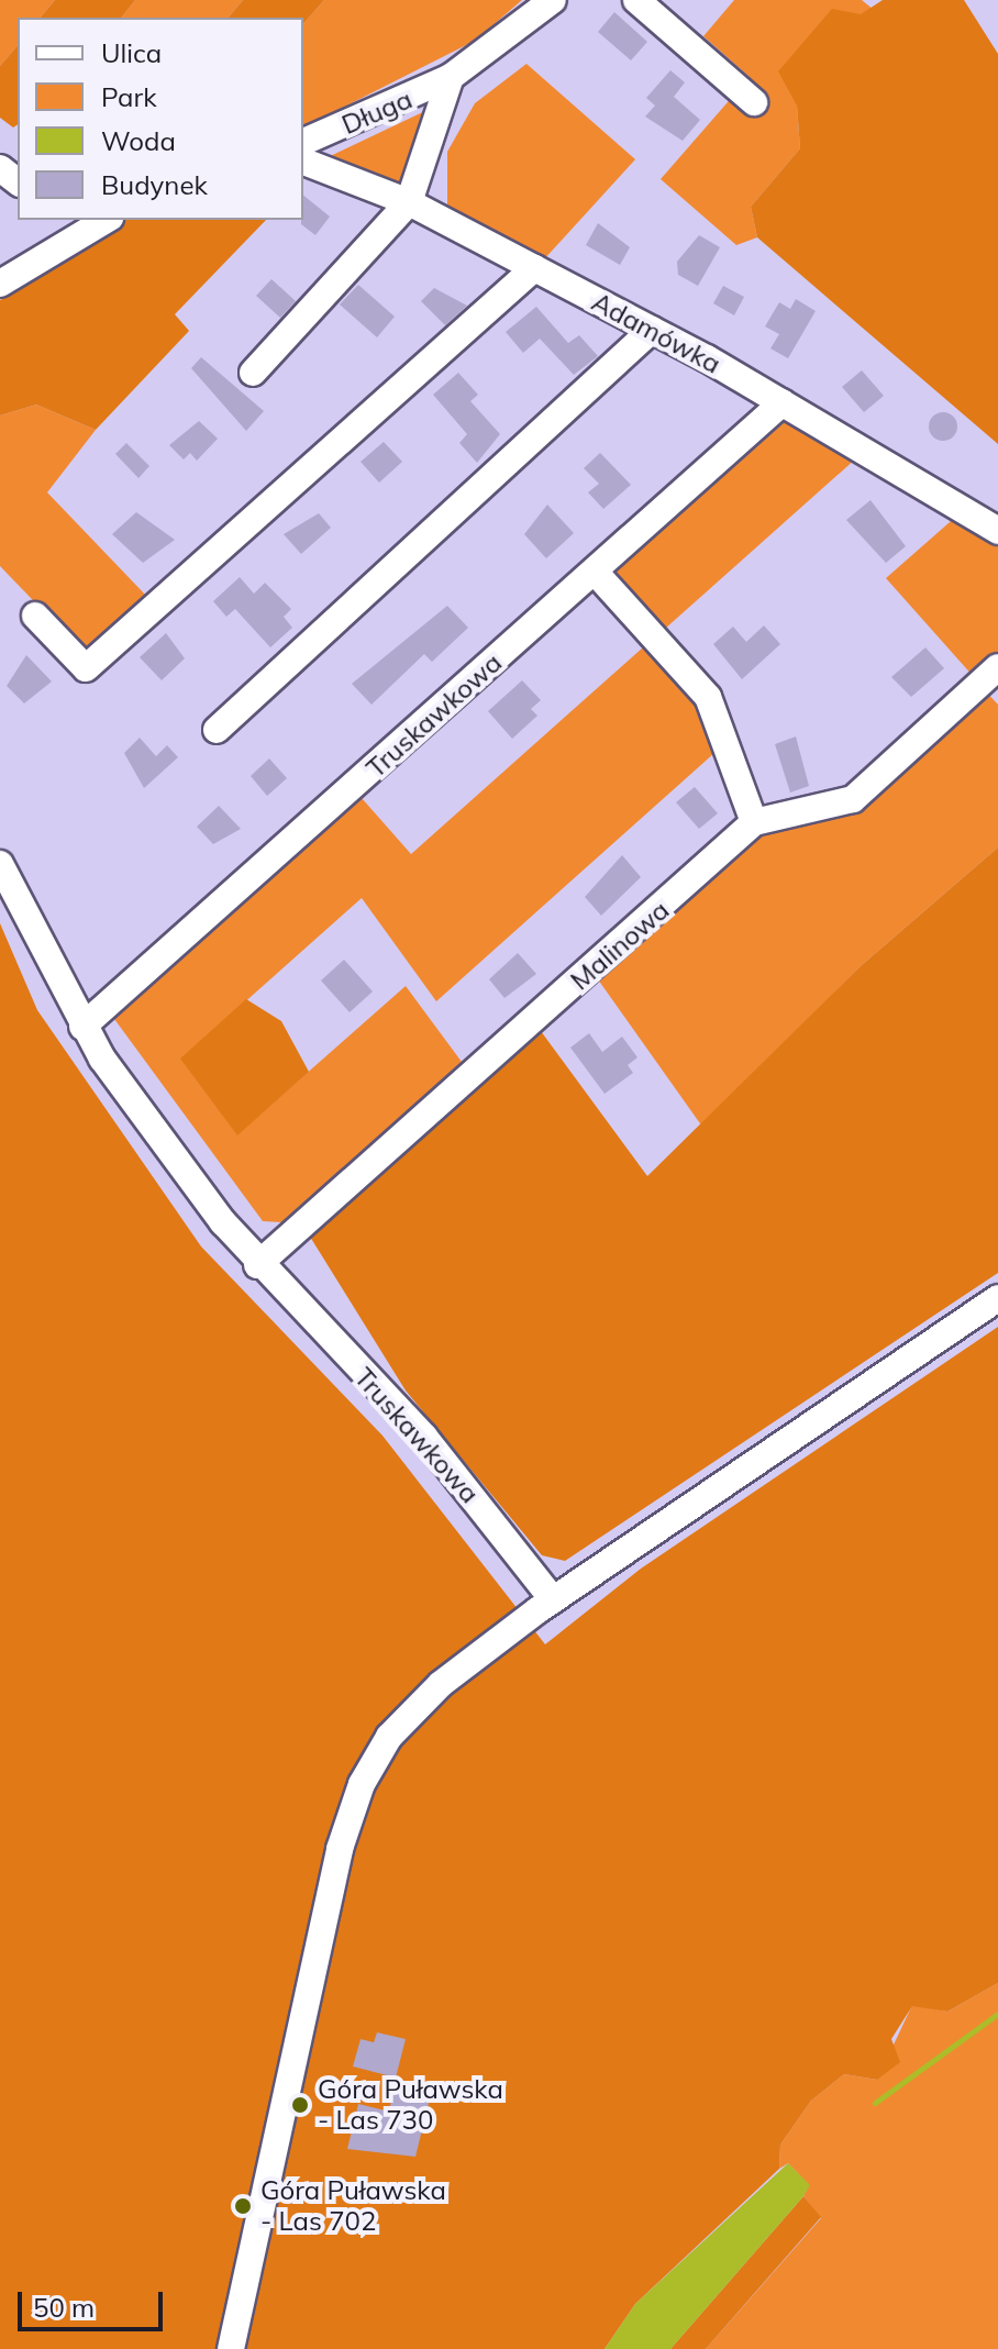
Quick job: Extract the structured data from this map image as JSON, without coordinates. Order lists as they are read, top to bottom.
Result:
{
  "streets": {
    "street": [
      "Długa",
      "Adamówka",
      "Truskawkowa",
      "Malinowa"
    ]
  },
  "crossings": [
    ["Długa", "Adamówka"],
    ["Adamówka", "Truskawkowa"],
    ["Truskawkowa", "Malinowa"]
  ],
  "places": ["Góra Puławska - Las 730", "Góra Puławska - Las 702"],
  "legend": [
    "Ulica",
    "Park",
    "Woda",
    "Budynek"
  ],
  "scale_bar": "50 m"
}
